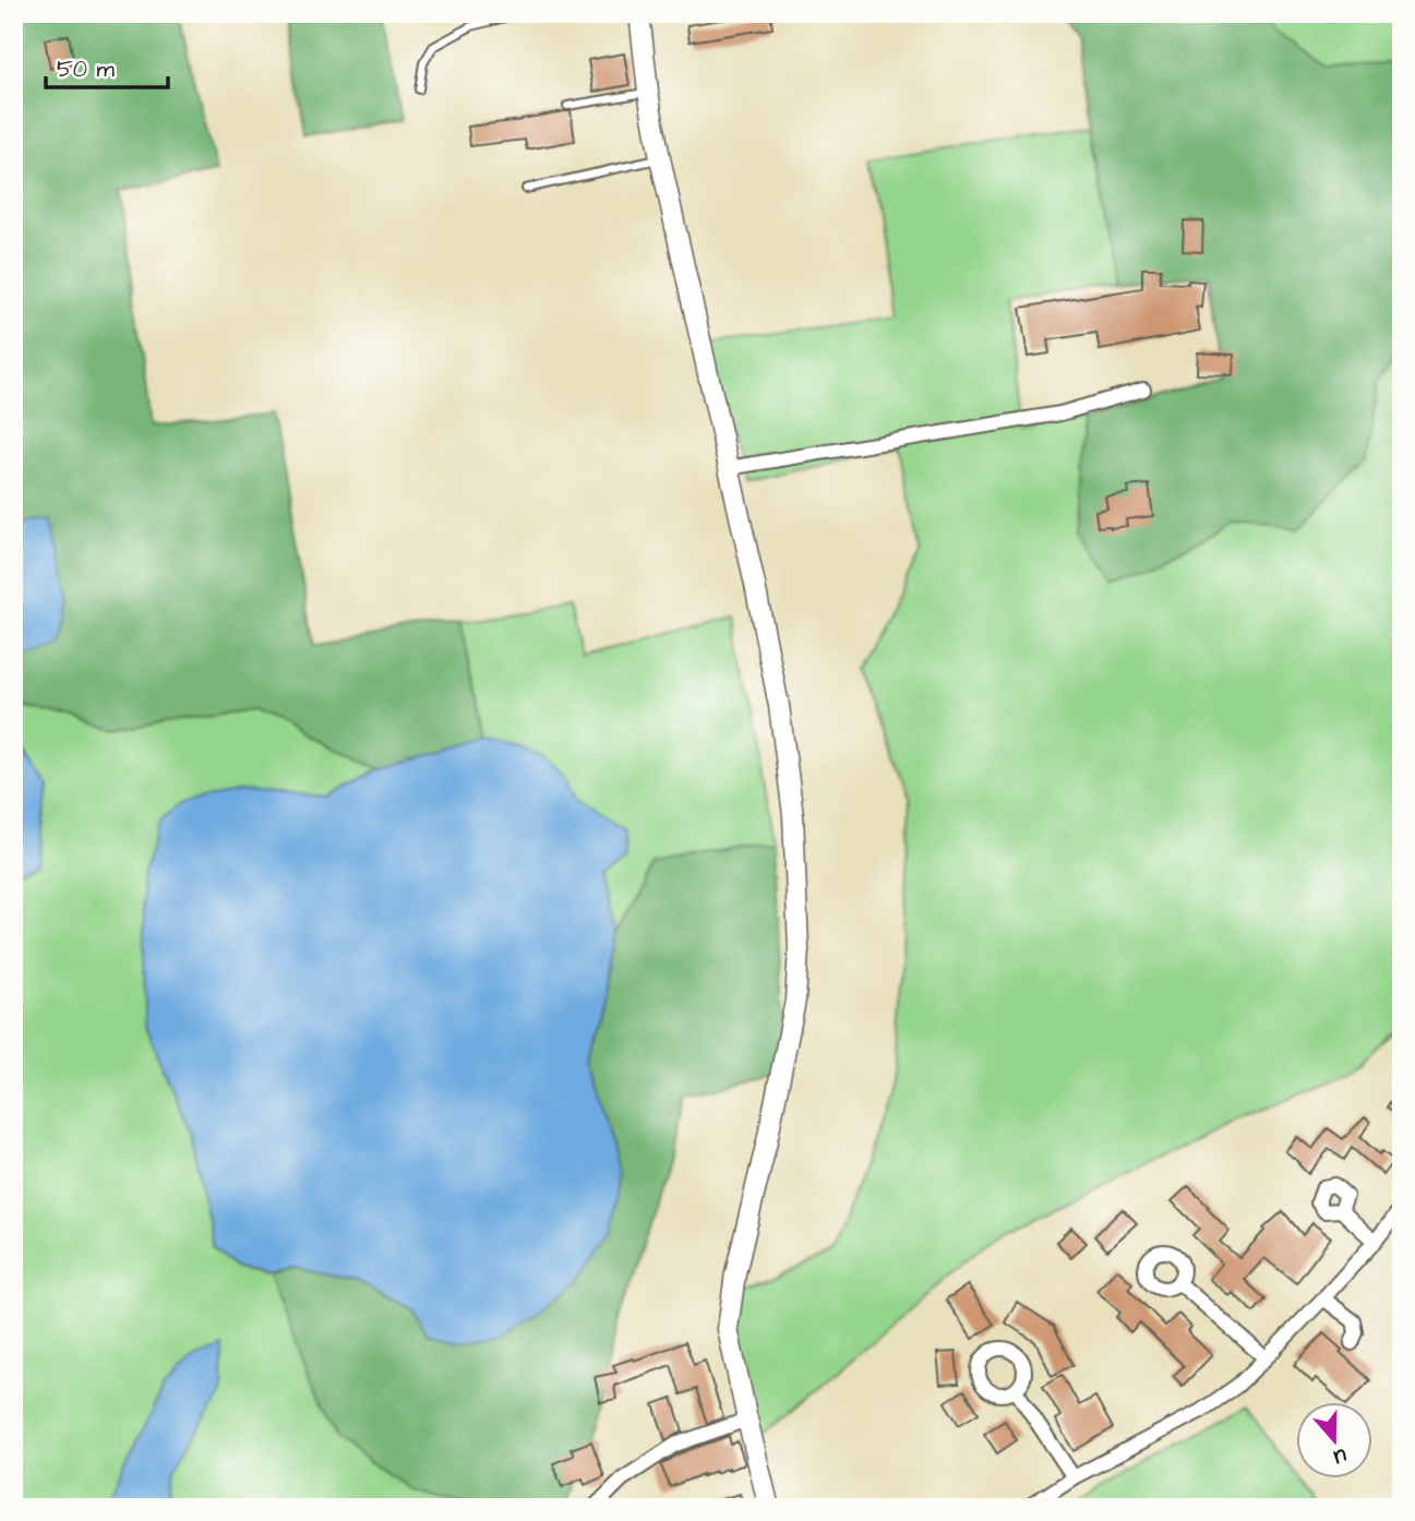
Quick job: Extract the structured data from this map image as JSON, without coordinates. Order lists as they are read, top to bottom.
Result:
{
  "scale_bar": "50 m",
  "north": "bottom"
}
